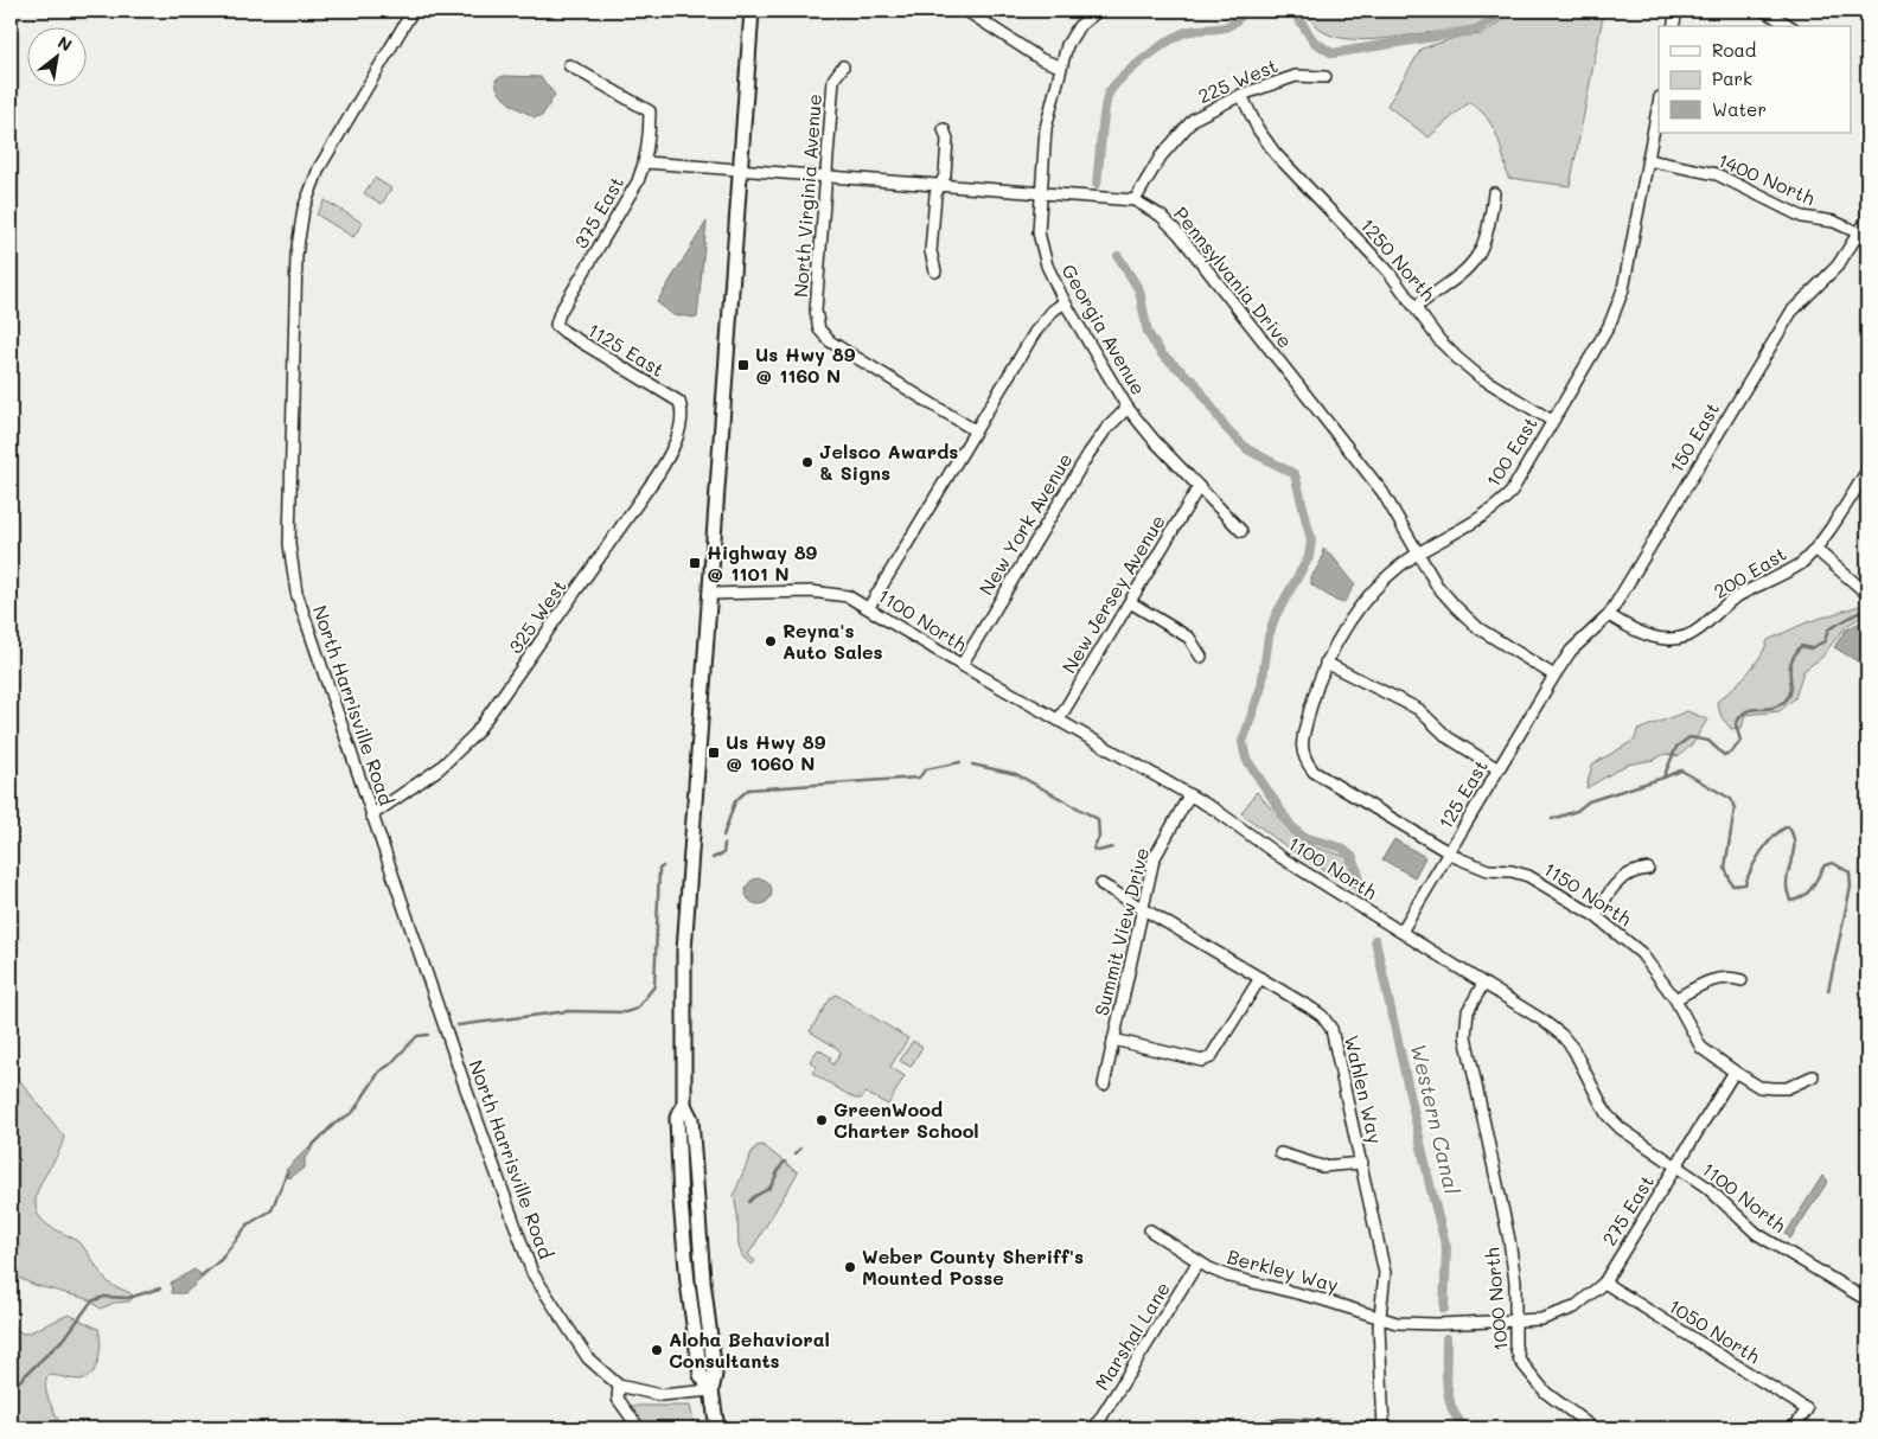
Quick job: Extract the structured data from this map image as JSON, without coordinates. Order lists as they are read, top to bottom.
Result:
{
  "streets": {
    "street": [
      "225 West",
      "1400 North",
      "North Virginia Avenue",
      "375 East",
      "1250 North",
      "Pennsylvania Drive",
      "Georgia Avenue",
      "1125 East",
      "150 East",
      "100 East",
      "New York Avenue",
      "200 East",
      "New Jersey Avenue",
      "325 West",
      "1100 North",
      "North Harrisville Road",
      "125 East",
      "1150 North",
      "Summit View Drive",
      "Wahlen Way",
      "275 East",
      "Berkley Way",
      "1000 North",
      "1050 North",
      "Marshal Lane"
    ]
  },
  "crossings": [
    ["225 West", "1250 North"],
    ["225 West", "Pennsylvania Drive"],
    ["1400 North", "150 East"],
    ["1400 North", "100 East"],
    ["North Virginia Avenue", "Pennsylvania Drive"],
    ["375 East", "Pennsylvania Drive"],
    ["375 East", "1125 East"],
    ["1250 North", "100 East"],
    ["Pennsylvania Drive", "Georgia Avenue"],
    ["Pennsylvania Drive", "150 East"],
    ["Pennsylvania Drive", "100 East"],
    ["Pennsylvania Drive", "125 East"],
    ["Georgia Avenue", "New York Avenue"],
    ["Georgia Avenue", "New Jersey Avenue"],
    ["1125 East", "325 West"],
    ["150 East", "200 East"],
    ["150 East", "125 East"],
    ["100 East", "1150 North"],
    ["New York Avenue", "1100 North"],
    ["New Jersey Avenue", "1100 North"],
    ["325 West", "North Harrisville Road"],
    ["1100 North", "125 East"],
    ["1100 North", "Summit View Drive"],
    ["1100 North", "275 East"],
    ["1100 North", "1000 North"],
    ["125 East", "1150 North"],
    ["1150 North", "275 East"],
    ["Summit View Drive", "Wahlen Way"],
    ["Wahlen Way", "Berkley Way"],
    ["275 East", "Berkley Way"],
    ["275 East", "1000 North"],
    ["275 East", "1050 North"],
    ["Berkley Way", "1000 North"],
    ["Berkley Way", "Marshal Lane"]
  ],
  "water": ["Western Canal"],
  "places": {
    "transit": ["Us Hwy 89 @ 1160 N", "Highway 89 @ 1101 N", "Us Hwy 89 @ 1060 N"],
    "other": [
      "Jelsco Awards & Signs",
      "Reyna's Auto Sales",
      "GreenWood Charter School",
      "Weber County Sheriff's Mounted Posse",
      "Aloha Behavioral Consultants"
    ]
  },
  "legend": ["Road", "Park", "Water"],
  "north": "top right"
}
